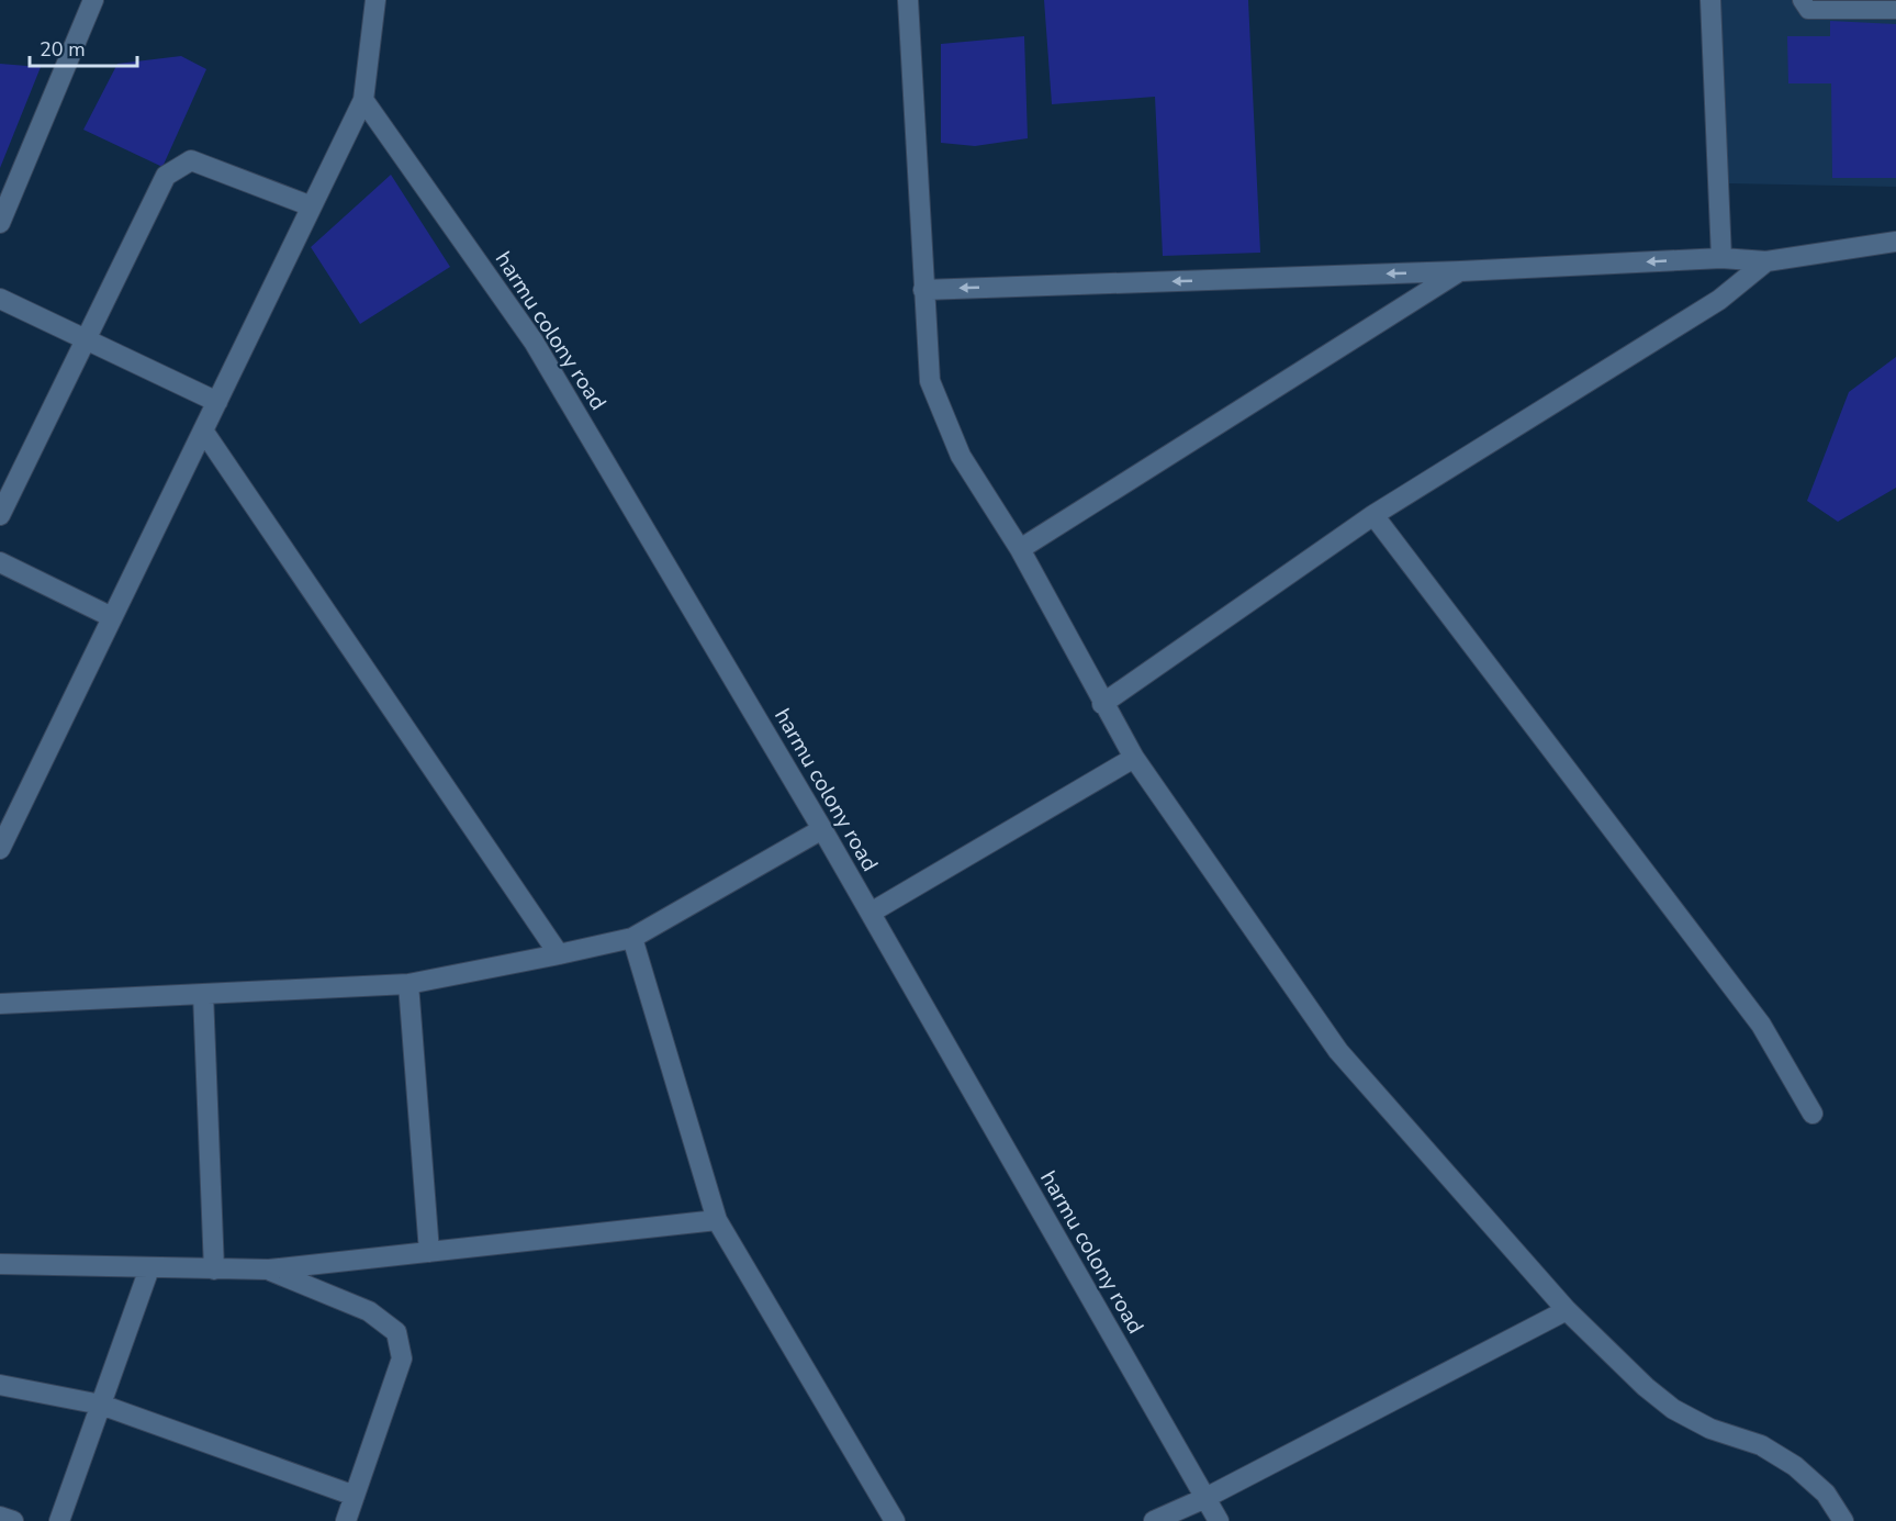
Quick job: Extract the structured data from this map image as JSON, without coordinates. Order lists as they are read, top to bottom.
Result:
{
  "streets": {
    "street": ["harmu colony road"]
  },
  "scale_bar": "20 m"
}
